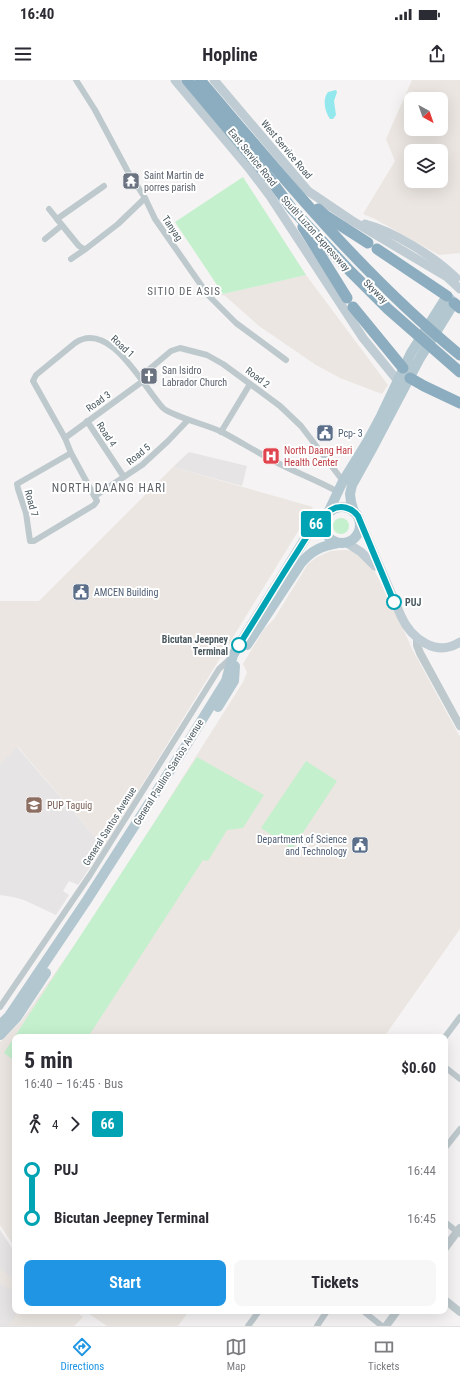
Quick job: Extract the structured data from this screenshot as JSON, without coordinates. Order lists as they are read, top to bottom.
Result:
{
  "streets": {
    "highway": ["South Luzon Expressway", "Skyway"],
    "main road": ["West Service Road", "East Service Road", "General Paulino Santos Avenue"],
    "street": [
      "Tanyag",
      "Road 1",
      "Road 2",
      "Road 3",
      "Road 4",
      "Road 5",
      "Road 7",
      "General Santos Avenue"
    ]
  },
  "crossings": [
    ["East Service Road", "General Paulino Santos Avenue"],
    ["Road 1", "Road 2"],
    ["Road 1", "Road 3"],
    ["Road 1", "Road 5"],
    ["Road 1", "Road 7"],
    ["Road 1", "General Paulino Santos Avenue"],
    ["Road 2", "Road 3"],
    ["Road 2", "General Paulino Santos Avenue"],
    ["Road 3", "Road 4"],
    ["Road 4", "Road 5"],
    ["Road 5", "Road 7"],
    ["General Paulino Santos Avenue", "General Santos Avenue"]
  ],
  "districts": ["SITIO DE ASIS", "NORTH DAANG HARI"],
  "places": {
    "temple": ["Saint Martin de porres parish"],
    "church": ["San Isidro Labrador Church"],
    "public building": ["Pcp- 3", "AMCEN Building", "Department of Science and Technology"],
    "hospital": ["North Daang Hari Health Center"],
    "other": ["PUJ", "Bicutan Jeepney Terminal"],
    "school or university": ["PUP Taguig"]
  },
  "lines": ["bus line 66"],
  "north": "bottom right",
  "page": {
    "status": "16:40",
    "header": "Hopline",
    "on_map": "66",
    "heading": ["5 min", "16:40 – 16:45 · Bus", "$0.60"],
    "legs": ["4", "66"],
    "list": [
      {
        "name": "PUJ",
        "value": "16:44"
      },
      {
        "name": "Bicutan Jeepney Terminal",
        "value": "16:45"
      }
    ],
    "buttons": ["Start", "Tickets"],
    "tabs": ["Directions", "Map", "Tickets"]
  }
}
